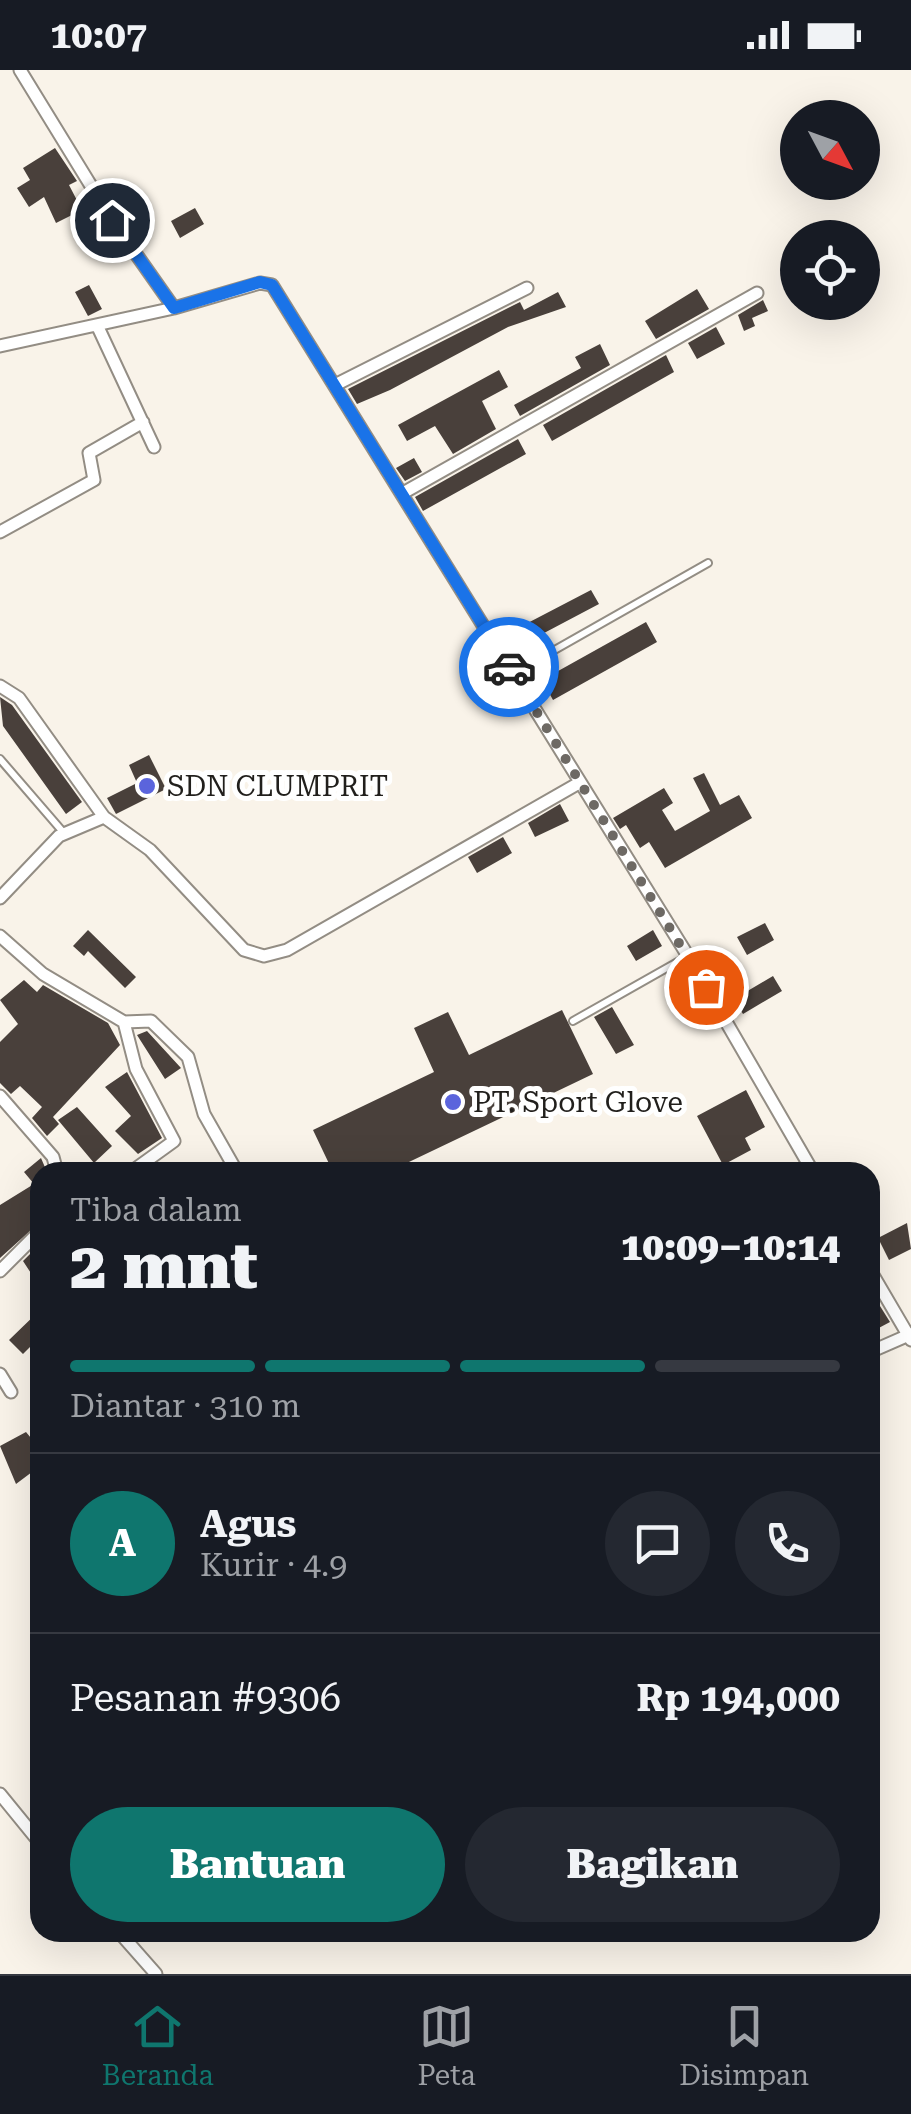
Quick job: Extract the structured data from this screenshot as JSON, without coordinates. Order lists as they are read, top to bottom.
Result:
{
  "places": ["SDN CLUMPRIT", "PT. Sport Glove"],
  "north": "bottom right",
  "page": {
    "status": "10:07",
    "heading": ["2 mnt", "Tiba dalam", "10:09–10:14"],
    "panel": [
      "Agus",
      "Kurir · 4.9",
      "Pesanan #9306",
      "Rp 194,000"
    ],
    "bar": "Diantar · 310 m",
    "round": "A",
    "buttons": ["Bantuan", "Bagikan"],
    "tabs": ["Beranda", "Peta", "Disimpan"]
  }
}
